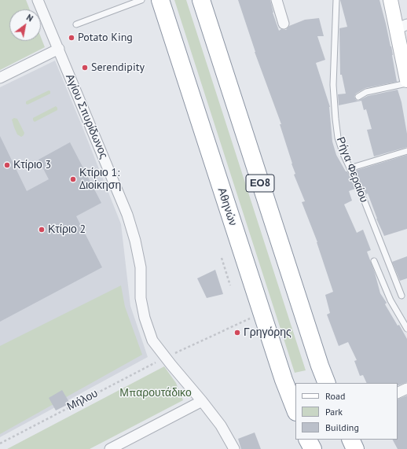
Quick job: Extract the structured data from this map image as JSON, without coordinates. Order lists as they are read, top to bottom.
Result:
{
  "streets": {
    "highway": ["ΕΟ8", "Αθηνών"],
    "street": ["Αγίου Σπυρίδωνος"],
    "lane": ["Ρήγα Φεραίου"],
    "path": ["Μήλου"]
  },
  "crossings": [
    ["Αγίου Σπυρίδωνος", "Μήλου"],
    ["Αθηνών", "Μήλου"]
  ],
  "parks": ["Μπαρουτάδικο"],
  "places": [
    "Potato King",
    "Serendipity",
    "Κτίριο 3",
    "Κτίριο 1: Διοίκηση",
    "Κτίριο 2",
    "Γρηγόρης"
  ],
  "legend": ["Road", "Park", "Building"],
  "north": "top right"
}
